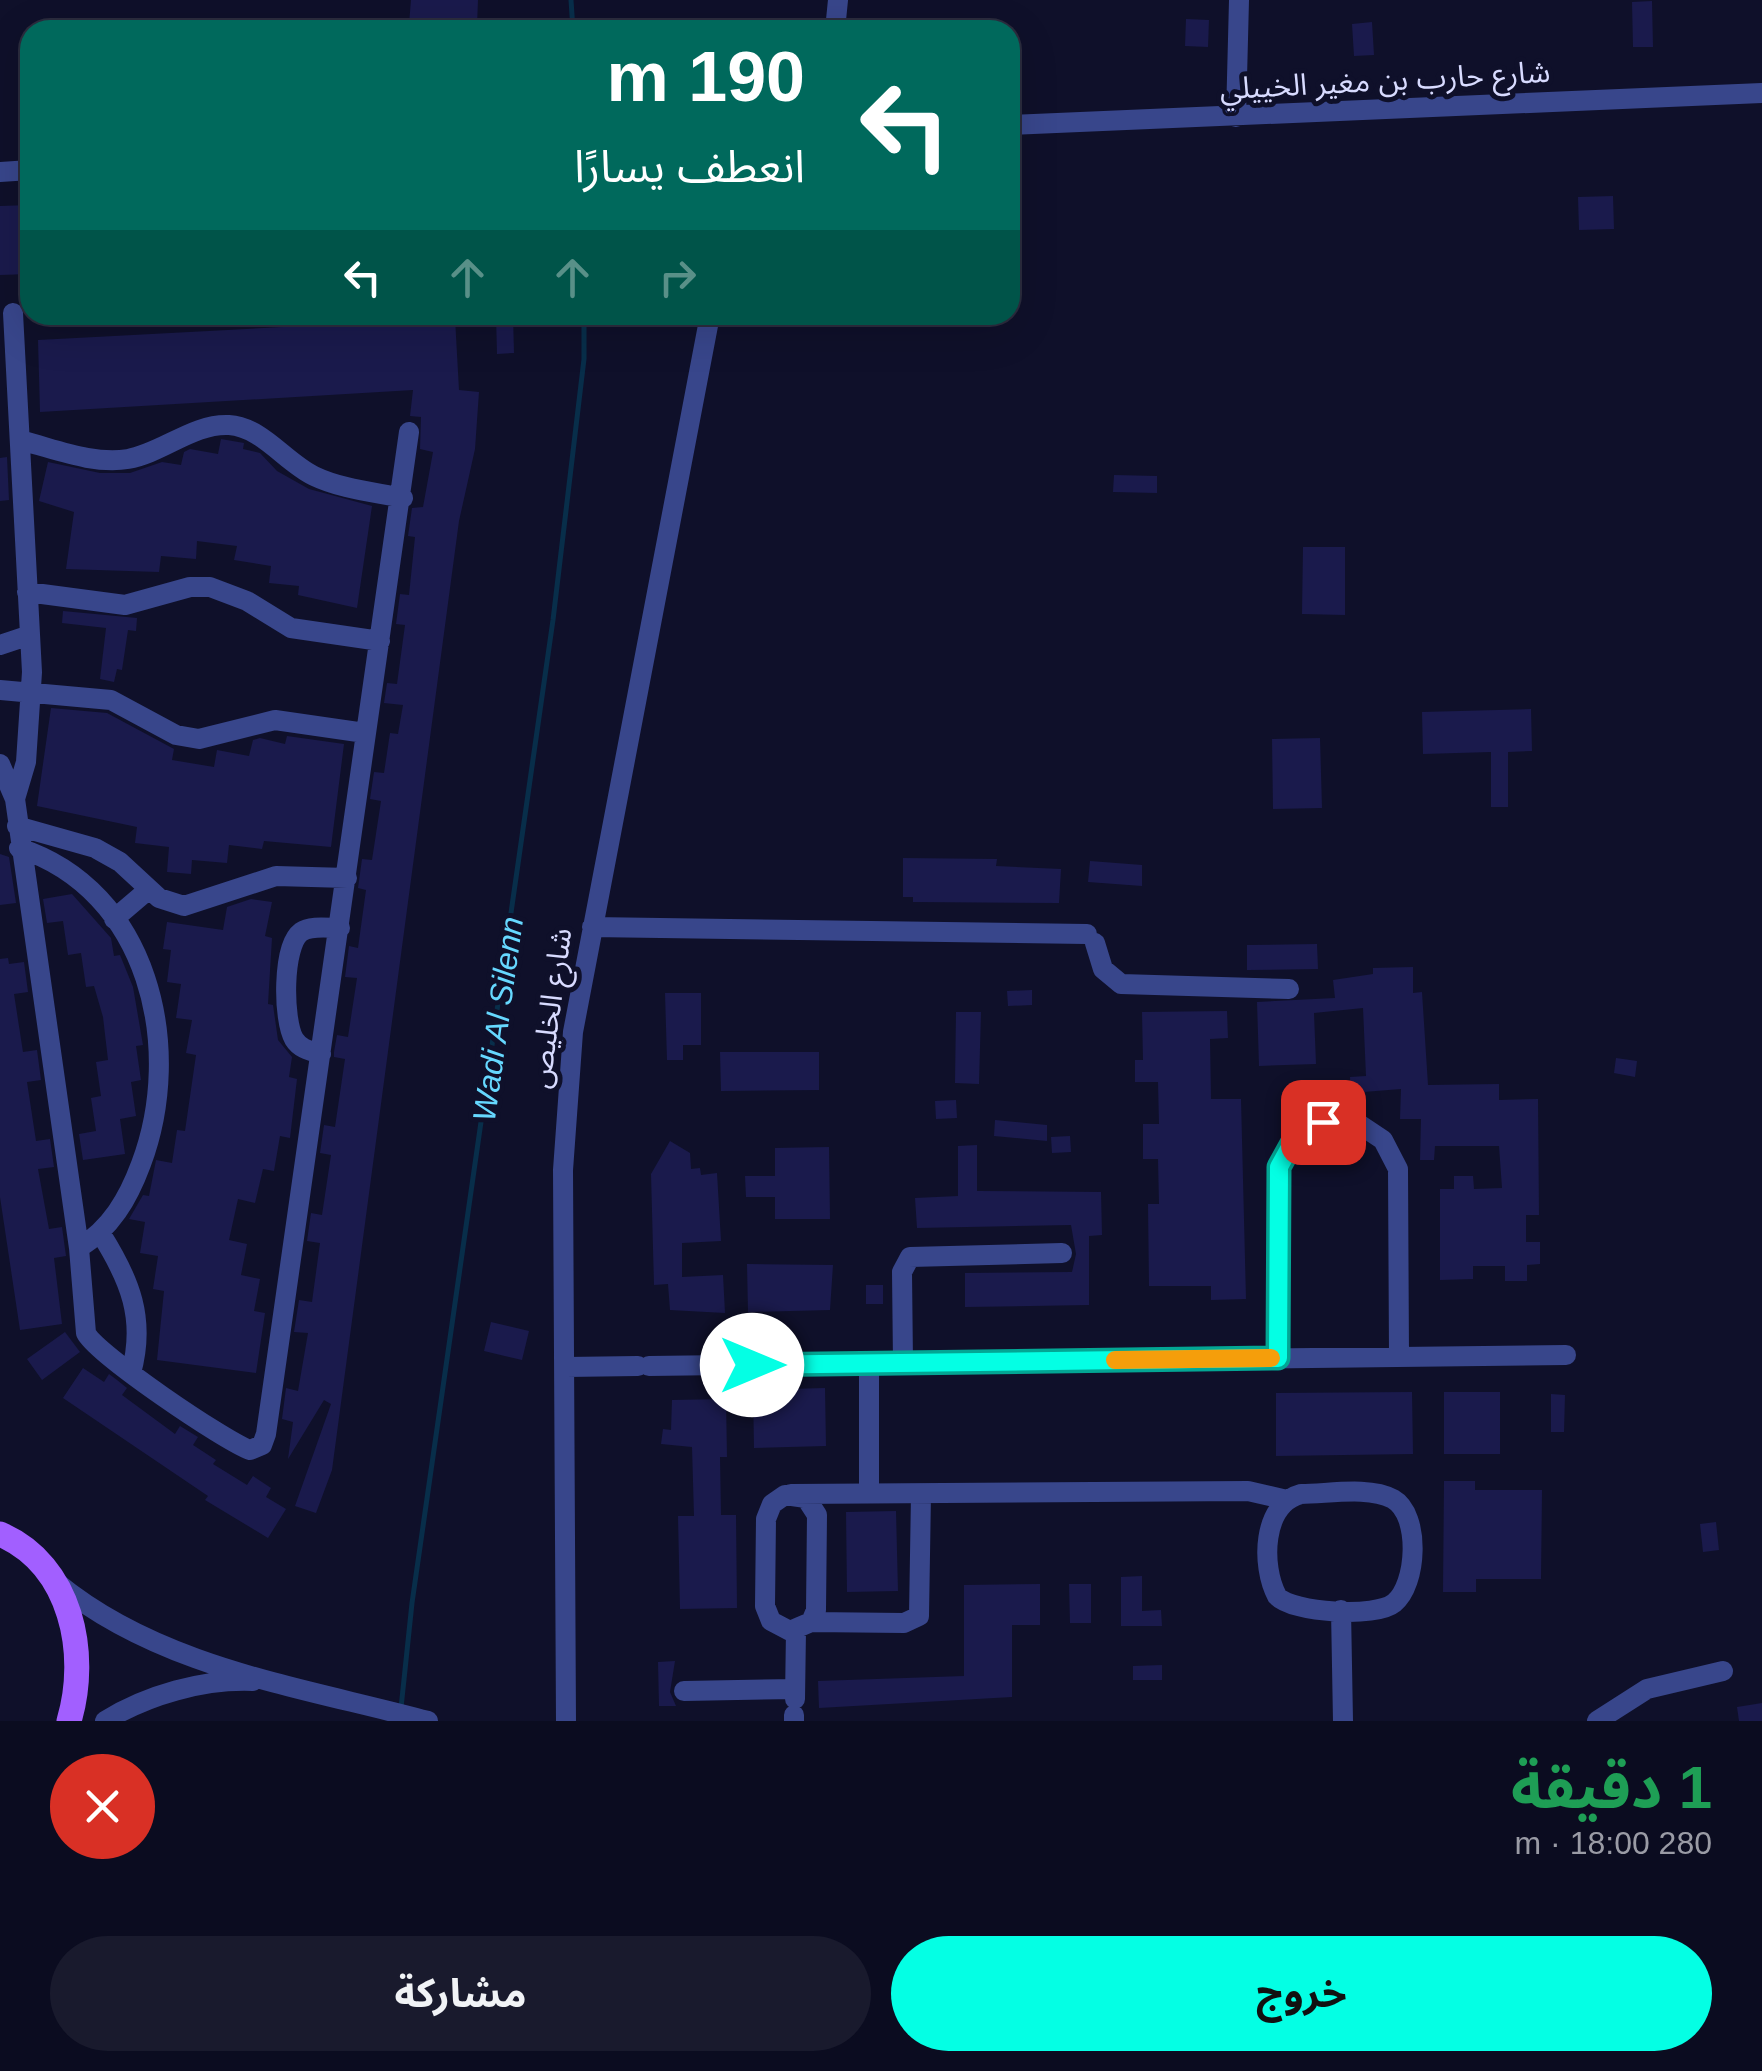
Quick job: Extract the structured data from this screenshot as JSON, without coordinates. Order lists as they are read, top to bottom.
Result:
{
  "streets": {
    "street": ["شارع حارب بن مغير الخييلي", "شارع الخليص"]
  },
  "water": ["Wadi Al Silenn"],
  "page": {
    "turn": ["190 m", "انعطف يسارًا"],
    "heading": ["1 دقيقة", "280 m · 18:00"],
    "buttons": ["خروج", "مشاركة"]
  }
}
